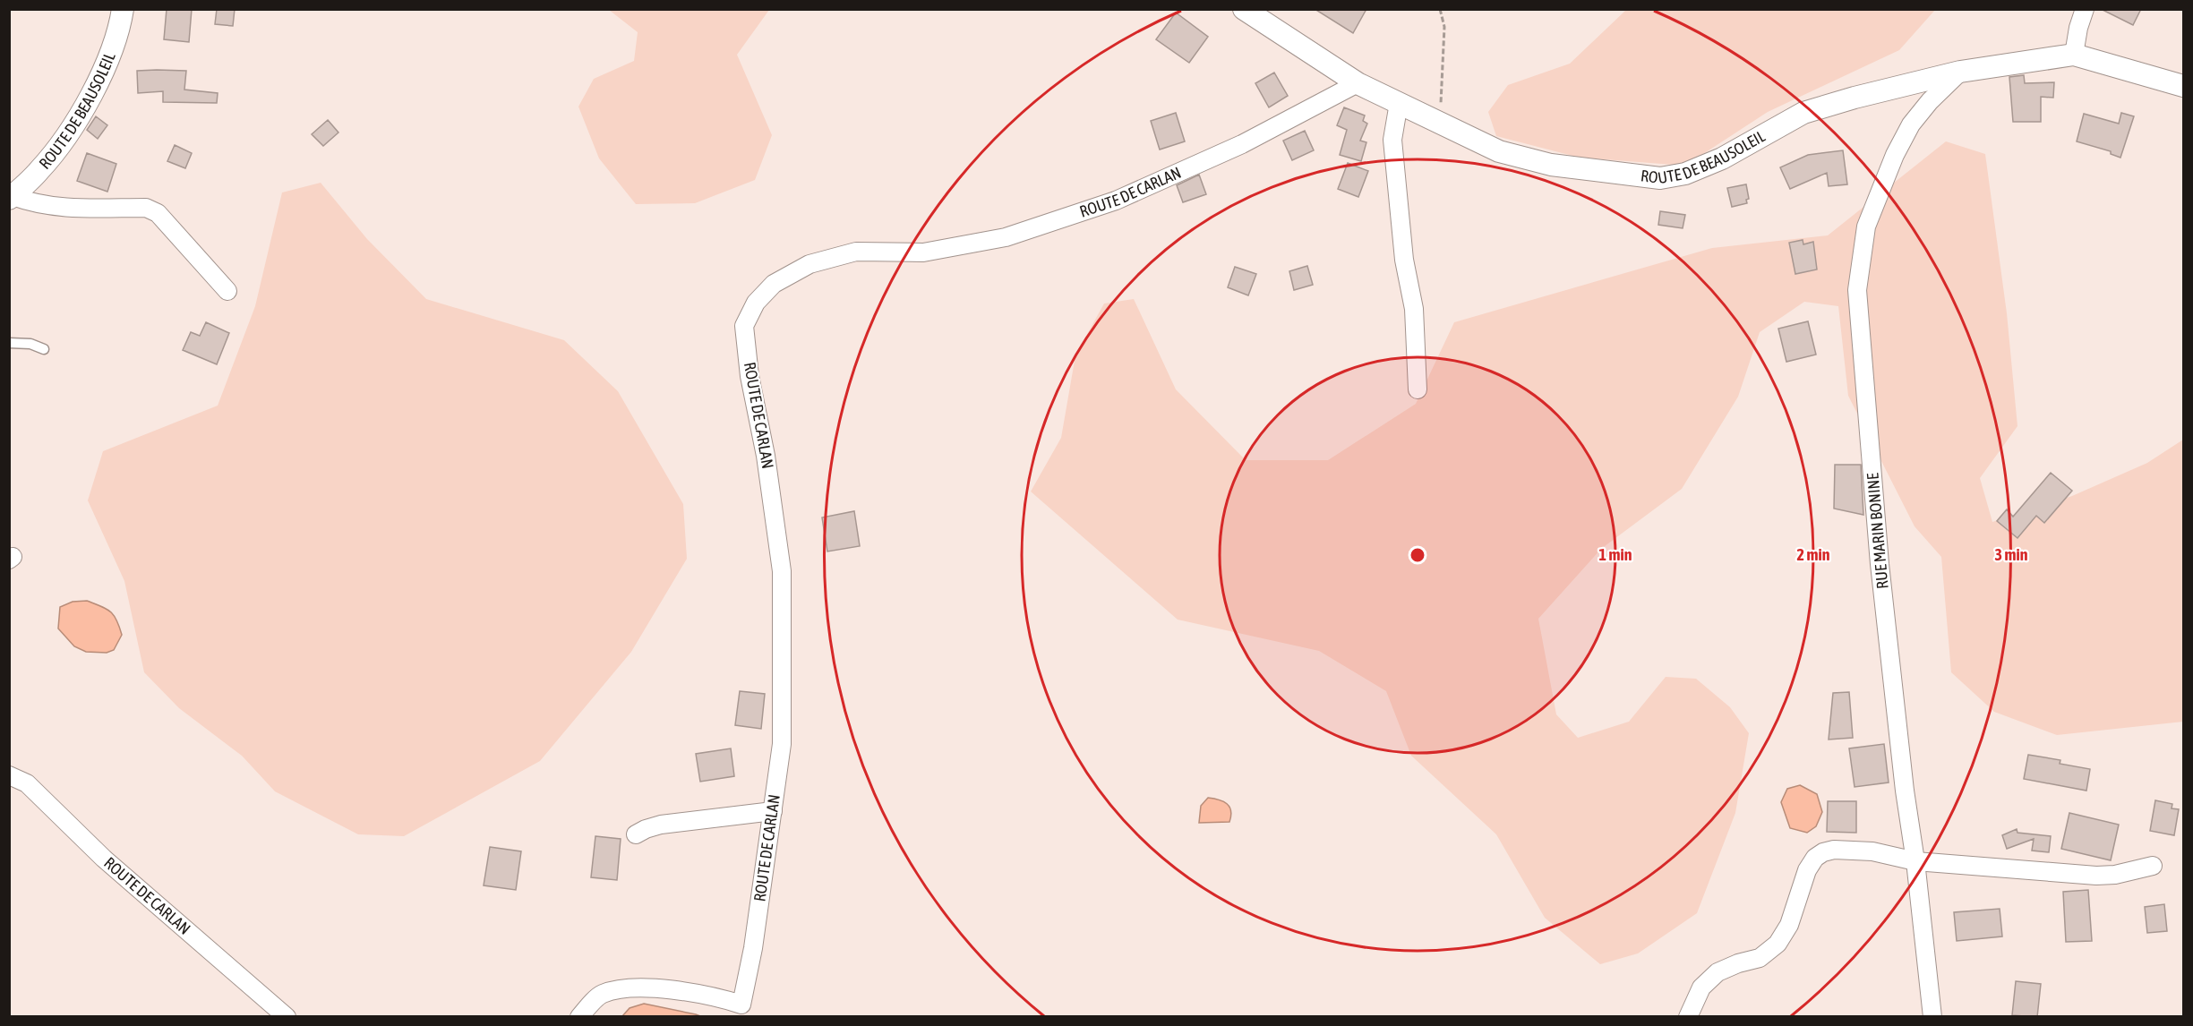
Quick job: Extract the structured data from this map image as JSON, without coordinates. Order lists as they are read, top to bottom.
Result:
{
  "streets": {
    "street": ["ROUTE DE BEAUSOLEIL", "ROUTE DE CARLAN", "RUE MARIN BONINE"]
  },
  "crossings": [
    ["ROUTE DE BEAUSOLEIL", "ROUTE DE CARLAN"],
    ["ROUTE DE BEAUSOLEIL", "RUE MARIN BONINE"]
  ],
  "rings": ["1 min", "2 min", "3 min"]
}
